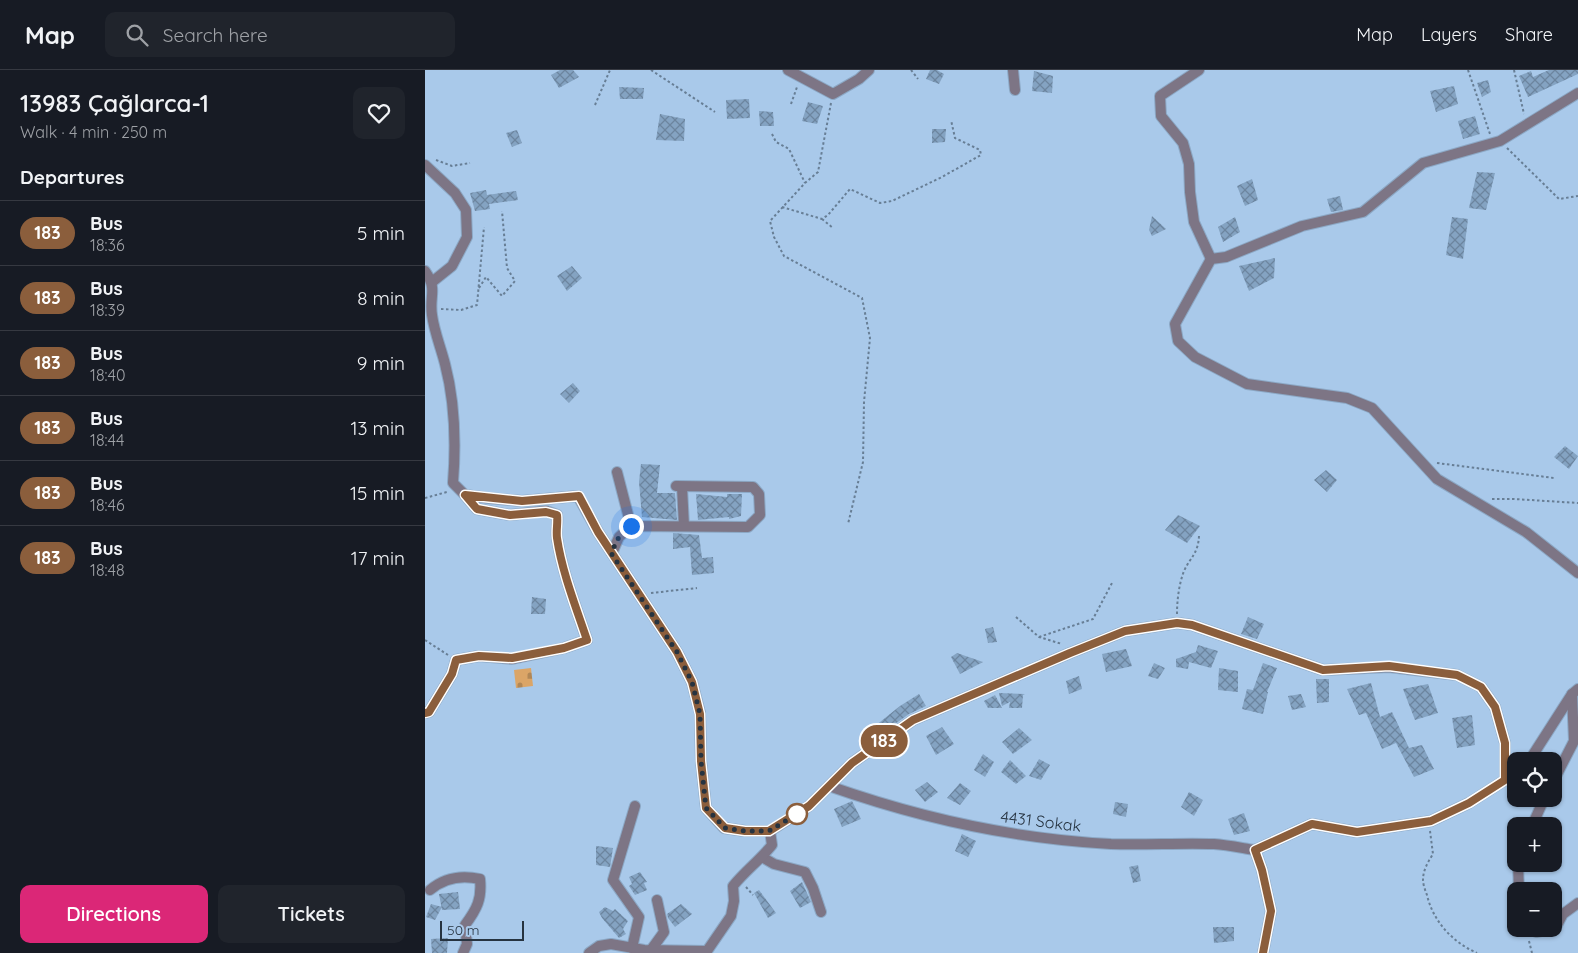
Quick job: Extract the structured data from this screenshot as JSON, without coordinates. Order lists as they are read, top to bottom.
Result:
{
  "streets": {
    "street": ["4431 Sokak"]
  },
  "lines": ["bus line 183"],
  "scale_bar": "50 m",
  "page": {
    "header": "Map",
    "search": "Search here",
    "nav": ["Map", "Layers", "Share"],
    "heading": [
      ["13983 Çağlarca-1", "Walk · 4 min · 250 m"],
      "Departures"
    ],
    "on_map": "183",
    "list": [
      {
        "mark": "183",
        "name": "Bus",
        "note": "18:36",
        "value": "5 min"
      },
      {
        "mark": "183",
        "name": "Bus",
        "note": "18:39",
        "value": "8 min"
      },
      {
        "mark": "183",
        "name": "Bus",
        "note": "18:40",
        "value": "9 min"
      },
      {
        "mark": "183",
        "name": "Bus",
        "note": "18:44",
        "value": "13 min"
      },
      {
        "mark": "183",
        "name": "Bus",
        "note": "18:46",
        "value": "15 min"
      },
      {
        "mark": "183",
        "name": "Bus",
        "note": "18:48",
        "value": "17 min"
      }
    ],
    "map_buttons": ["+", "−"],
    "buttons": ["Directions", "Tickets"],
    "scale": "50 m"
  }
}
